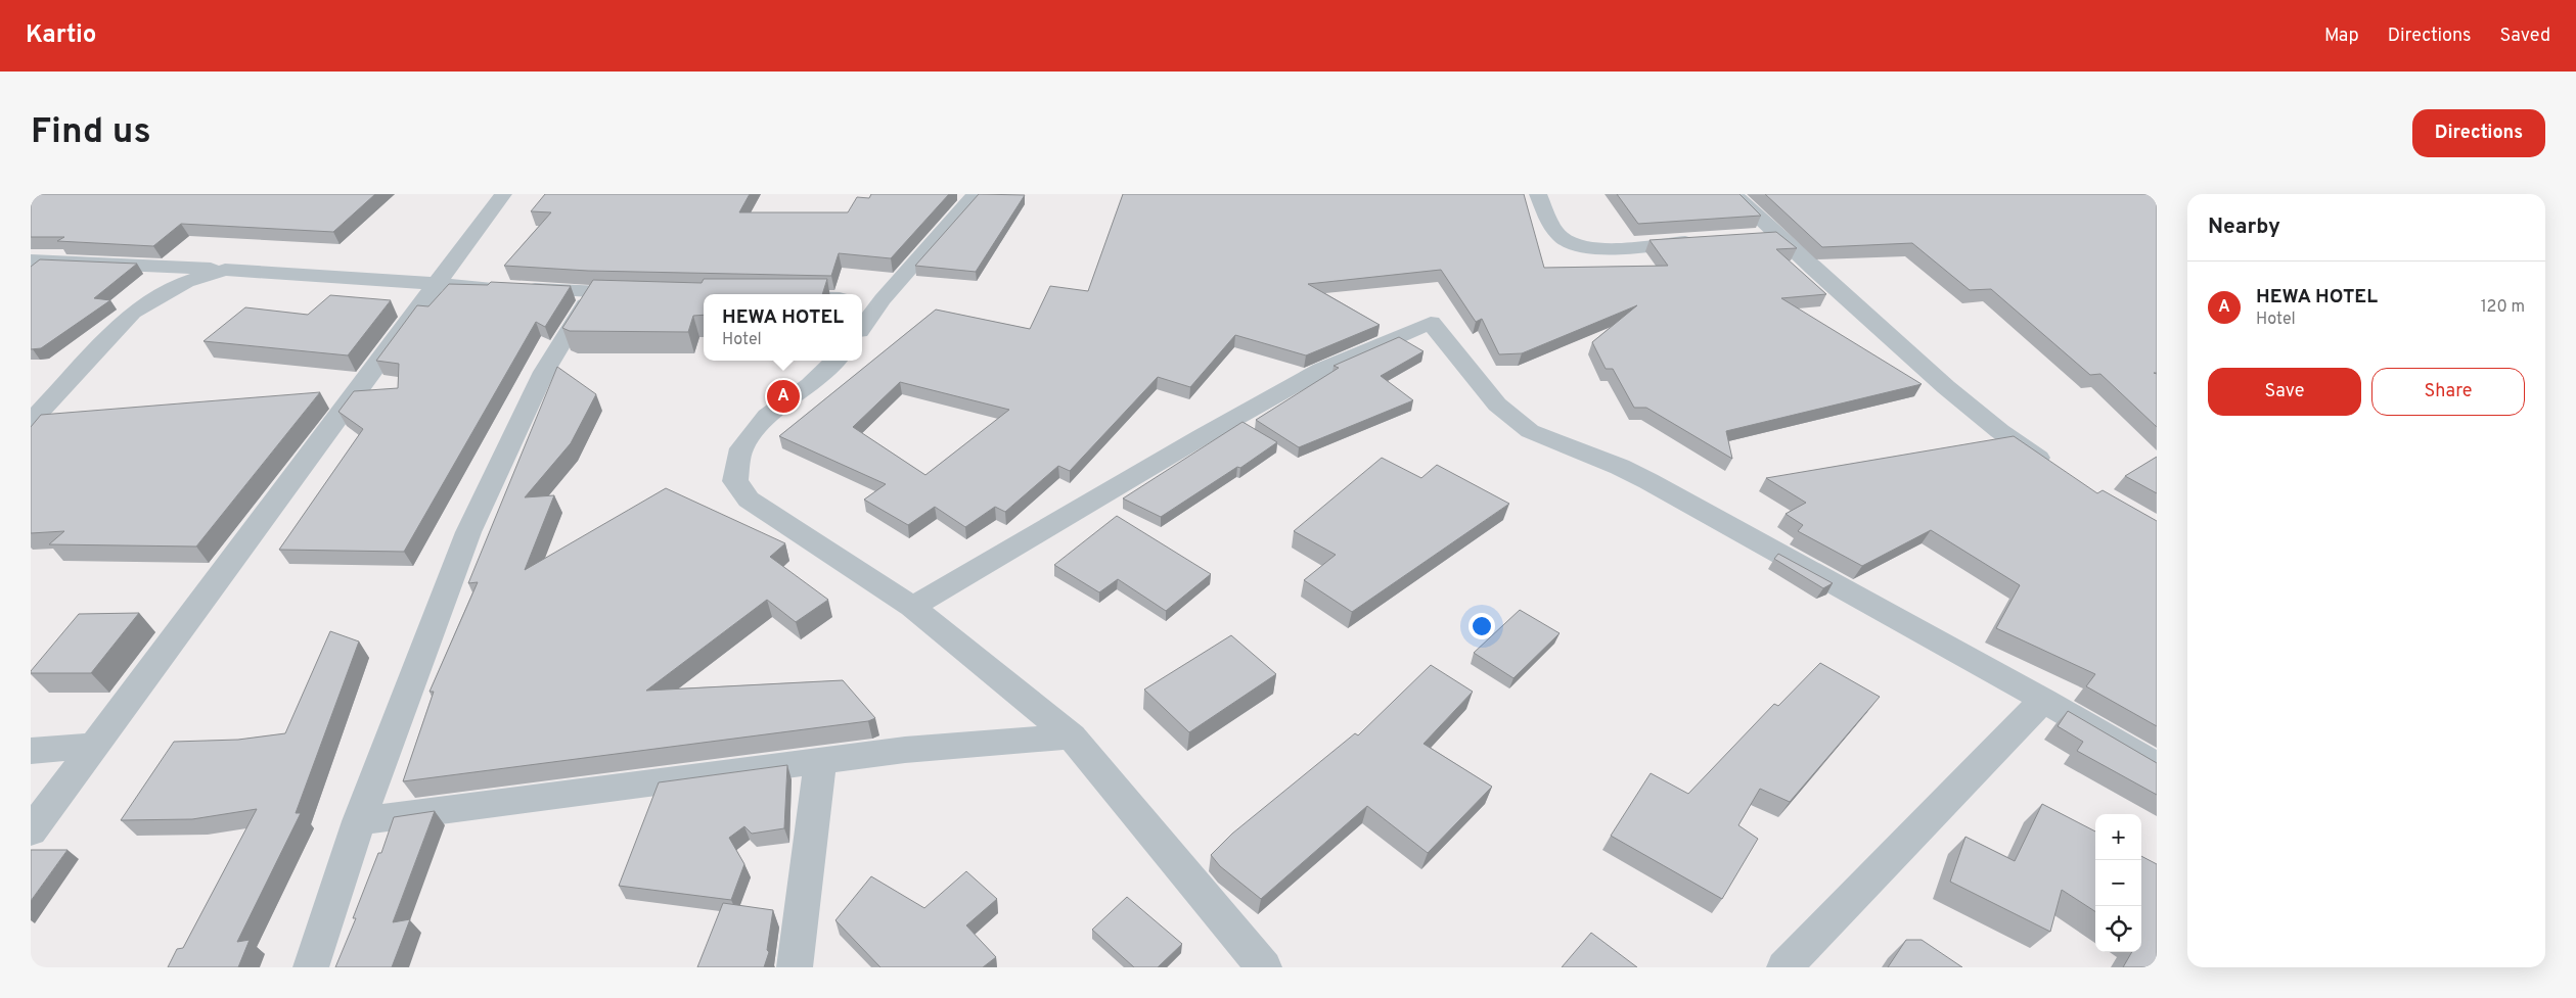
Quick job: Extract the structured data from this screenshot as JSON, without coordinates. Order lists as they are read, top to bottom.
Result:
{
  "page": {
    "header": "Kartio",
    "nav": ["Map", "Directions", "Saved"],
    "buttons": [
      "Directions",
      ["Save", "Share"]
    ],
    "title": "Find us",
    "heading": "Nearby",
    "list": [
      {
        "mark": "A",
        "name": "HEWA HOTEL",
        "note": "Hotel",
        "value": "120 m"
      }
    ],
    "popup": ["HEWA HOTEL", "Hotel"],
    "pins": "A",
    "map_buttons": ["+", "−"]
  }
}
